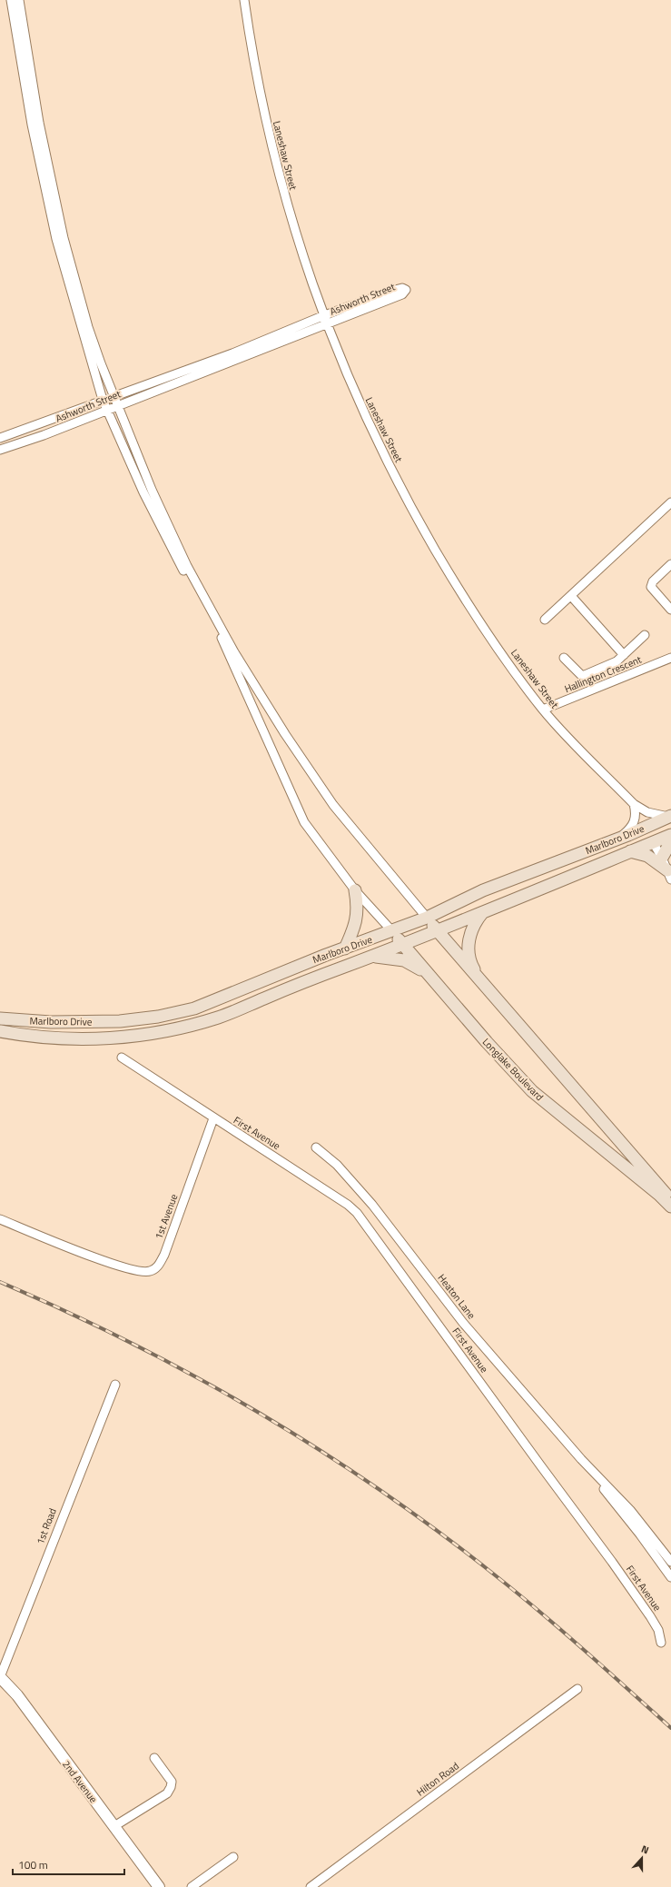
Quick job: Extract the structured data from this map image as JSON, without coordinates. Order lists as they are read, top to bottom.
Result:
{
  "streets": {
    "main road": ["Marlboro Drive", "Longlake Boulevard"],
    "street": [
      "Laneshaw Street",
      "Ashworth Street",
      "Hallington Crescent",
      "First Avenue",
      "1st Avenue",
      "Heaton Lane",
      "1st Road",
      "Hilton Road",
      "2nd Avenue"
    ]
  },
  "crossings": [
    ["Laneshaw Street", "Ashworth Street"],
    ["Laneshaw Street", "Hallington Crescent"],
    ["Laneshaw Street", "Marlboro Drive"],
    ["Marlboro Drive", "Longlake Boulevard"],
    ["First Avenue", "1st Avenue"],
    ["1st Road", "2nd Avenue"]
  ],
  "scale_bar": "100 m",
  "north": "top"
}
